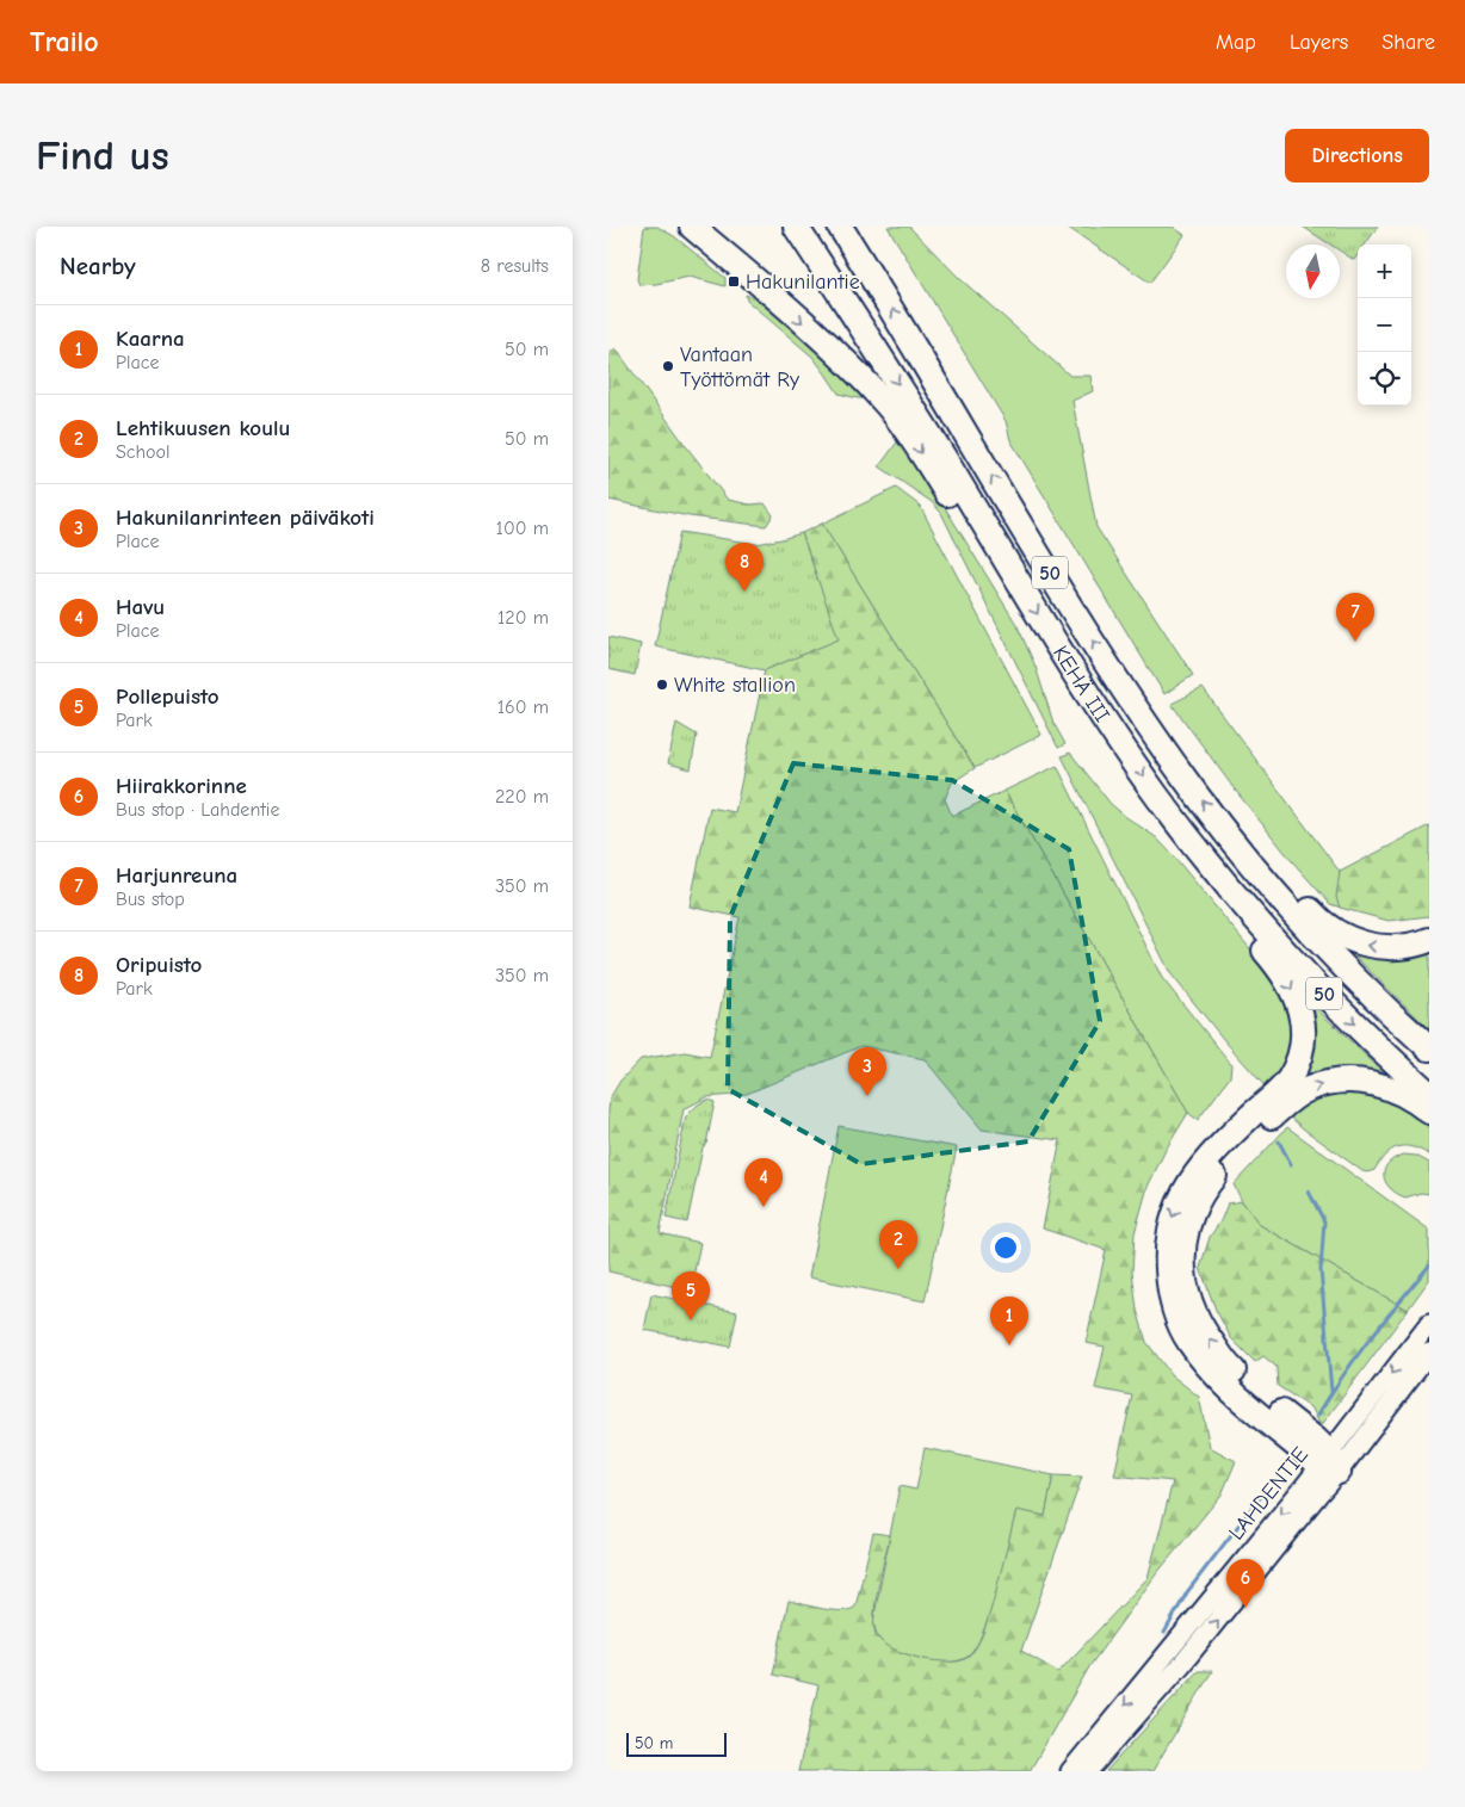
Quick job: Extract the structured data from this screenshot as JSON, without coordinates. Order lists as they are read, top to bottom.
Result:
{
  "streets": {
    "highway": ["50", "KEHÄ III"],
    "main road": ["LAHDENTIE"]
  },
  "places": {
    "transit": ["Hakunilantie"],
    "other": ["Vantaan Työttömät Ry", "White stallion"]
  },
  "scale_bar": "50 m",
  "north": "bottom",
  "page": {
    "header": "Trailo",
    "nav": ["Map", "Layers", "Share"],
    "buttons": "Directions",
    "title": "Find us",
    "heading": ["Nearby", "8 results"],
    "map_buttons": ["+", "−"],
    "list": [
      {
        "mark": "1",
        "name": "Kaarna",
        "note": "Place",
        "value": "50 m"
      },
      {
        "mark": "2",
        "name": "Lehtikuusen koulu",
        "note": "School",
        "value": "50 m"
      },
      {
        "mark": "3",
        "name": "Hakunilanrinteen päiväkoti",
        "note": "Place",
        "value": "100 m"
      },
      {
        "mark": "4",
        "name": "Havu",
        "note": "Place",
        "value": "120 m"
      },
      {
        "mark": "5",
        "name": "Pollepuisto",
        "note": "Park",
        "value": "160 m"
      },
      {
        "mark": "6",
        "name": "Hiirakkorinne",
        "note": "Bus stop · Lahdentie",
        "value": "220 m"
      },
      {
        "mark": "7",
        "name": "Harjunreuna",
        "note": "Bus stop",
        "value": "350 m"
      },
      {
        "mark": "8",
        "name": "Oripuisto",
        "note": "Park",
        "value": "350 m"
      }
    ],
    "pins": [
      "8",
      "7",
      "3",
      "4",
      "2",
      "5",
      "1",
      "6"
    ],
    "scale": "50 m"
  }
}
